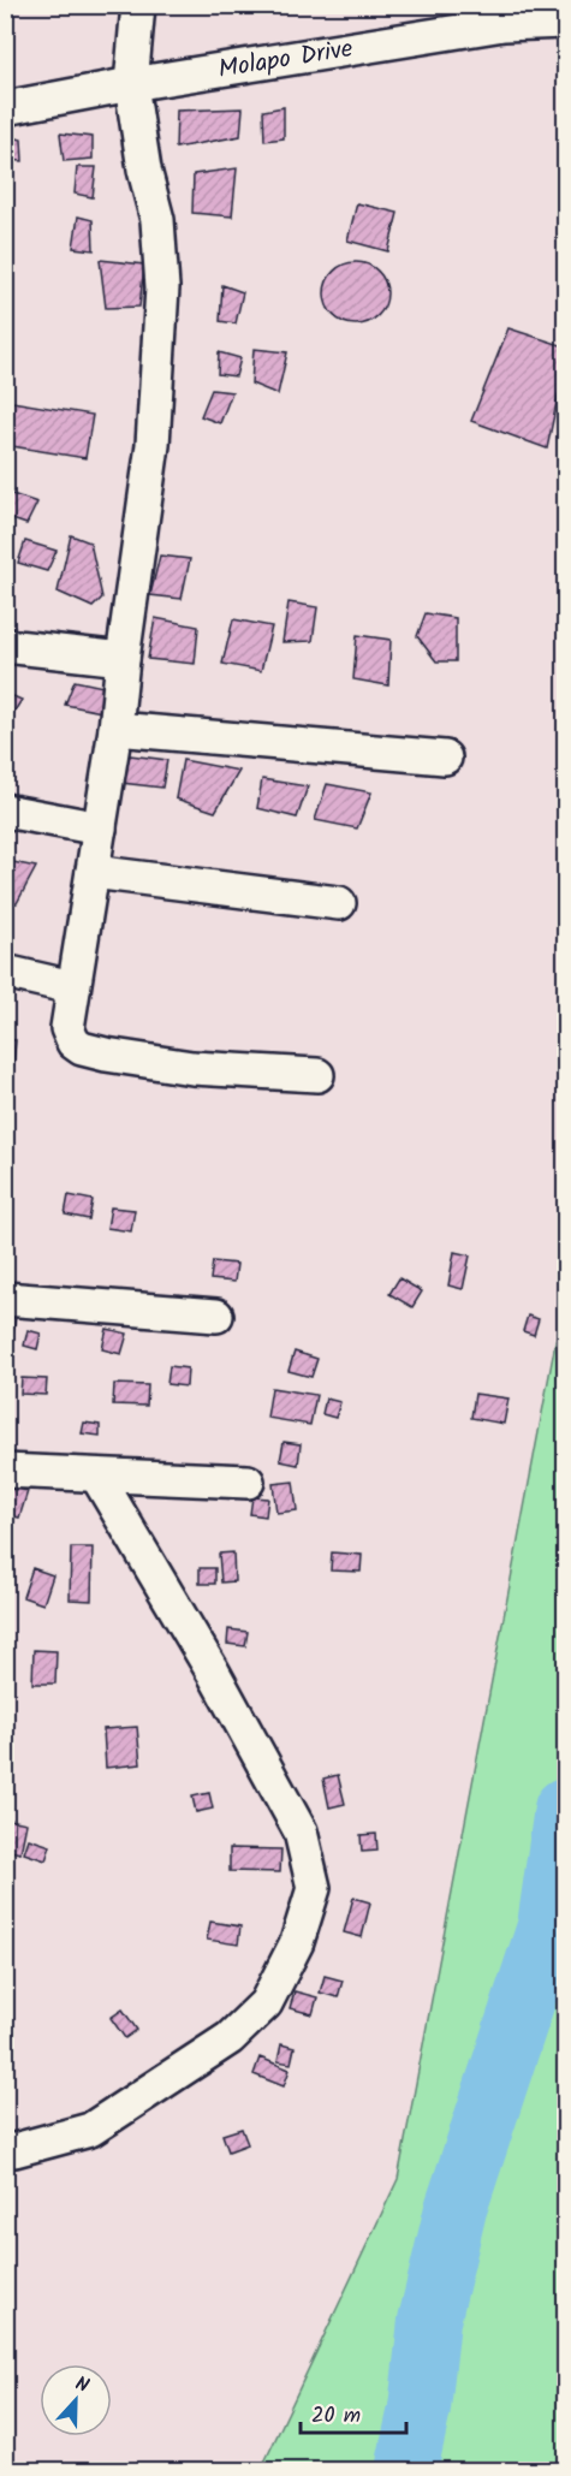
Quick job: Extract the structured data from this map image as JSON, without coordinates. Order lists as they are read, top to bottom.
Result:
{
  "streets": {
    "street": ["Molapo Drive"]
  },
  "scale_bar": "20 m",
  "north": "top"
}
